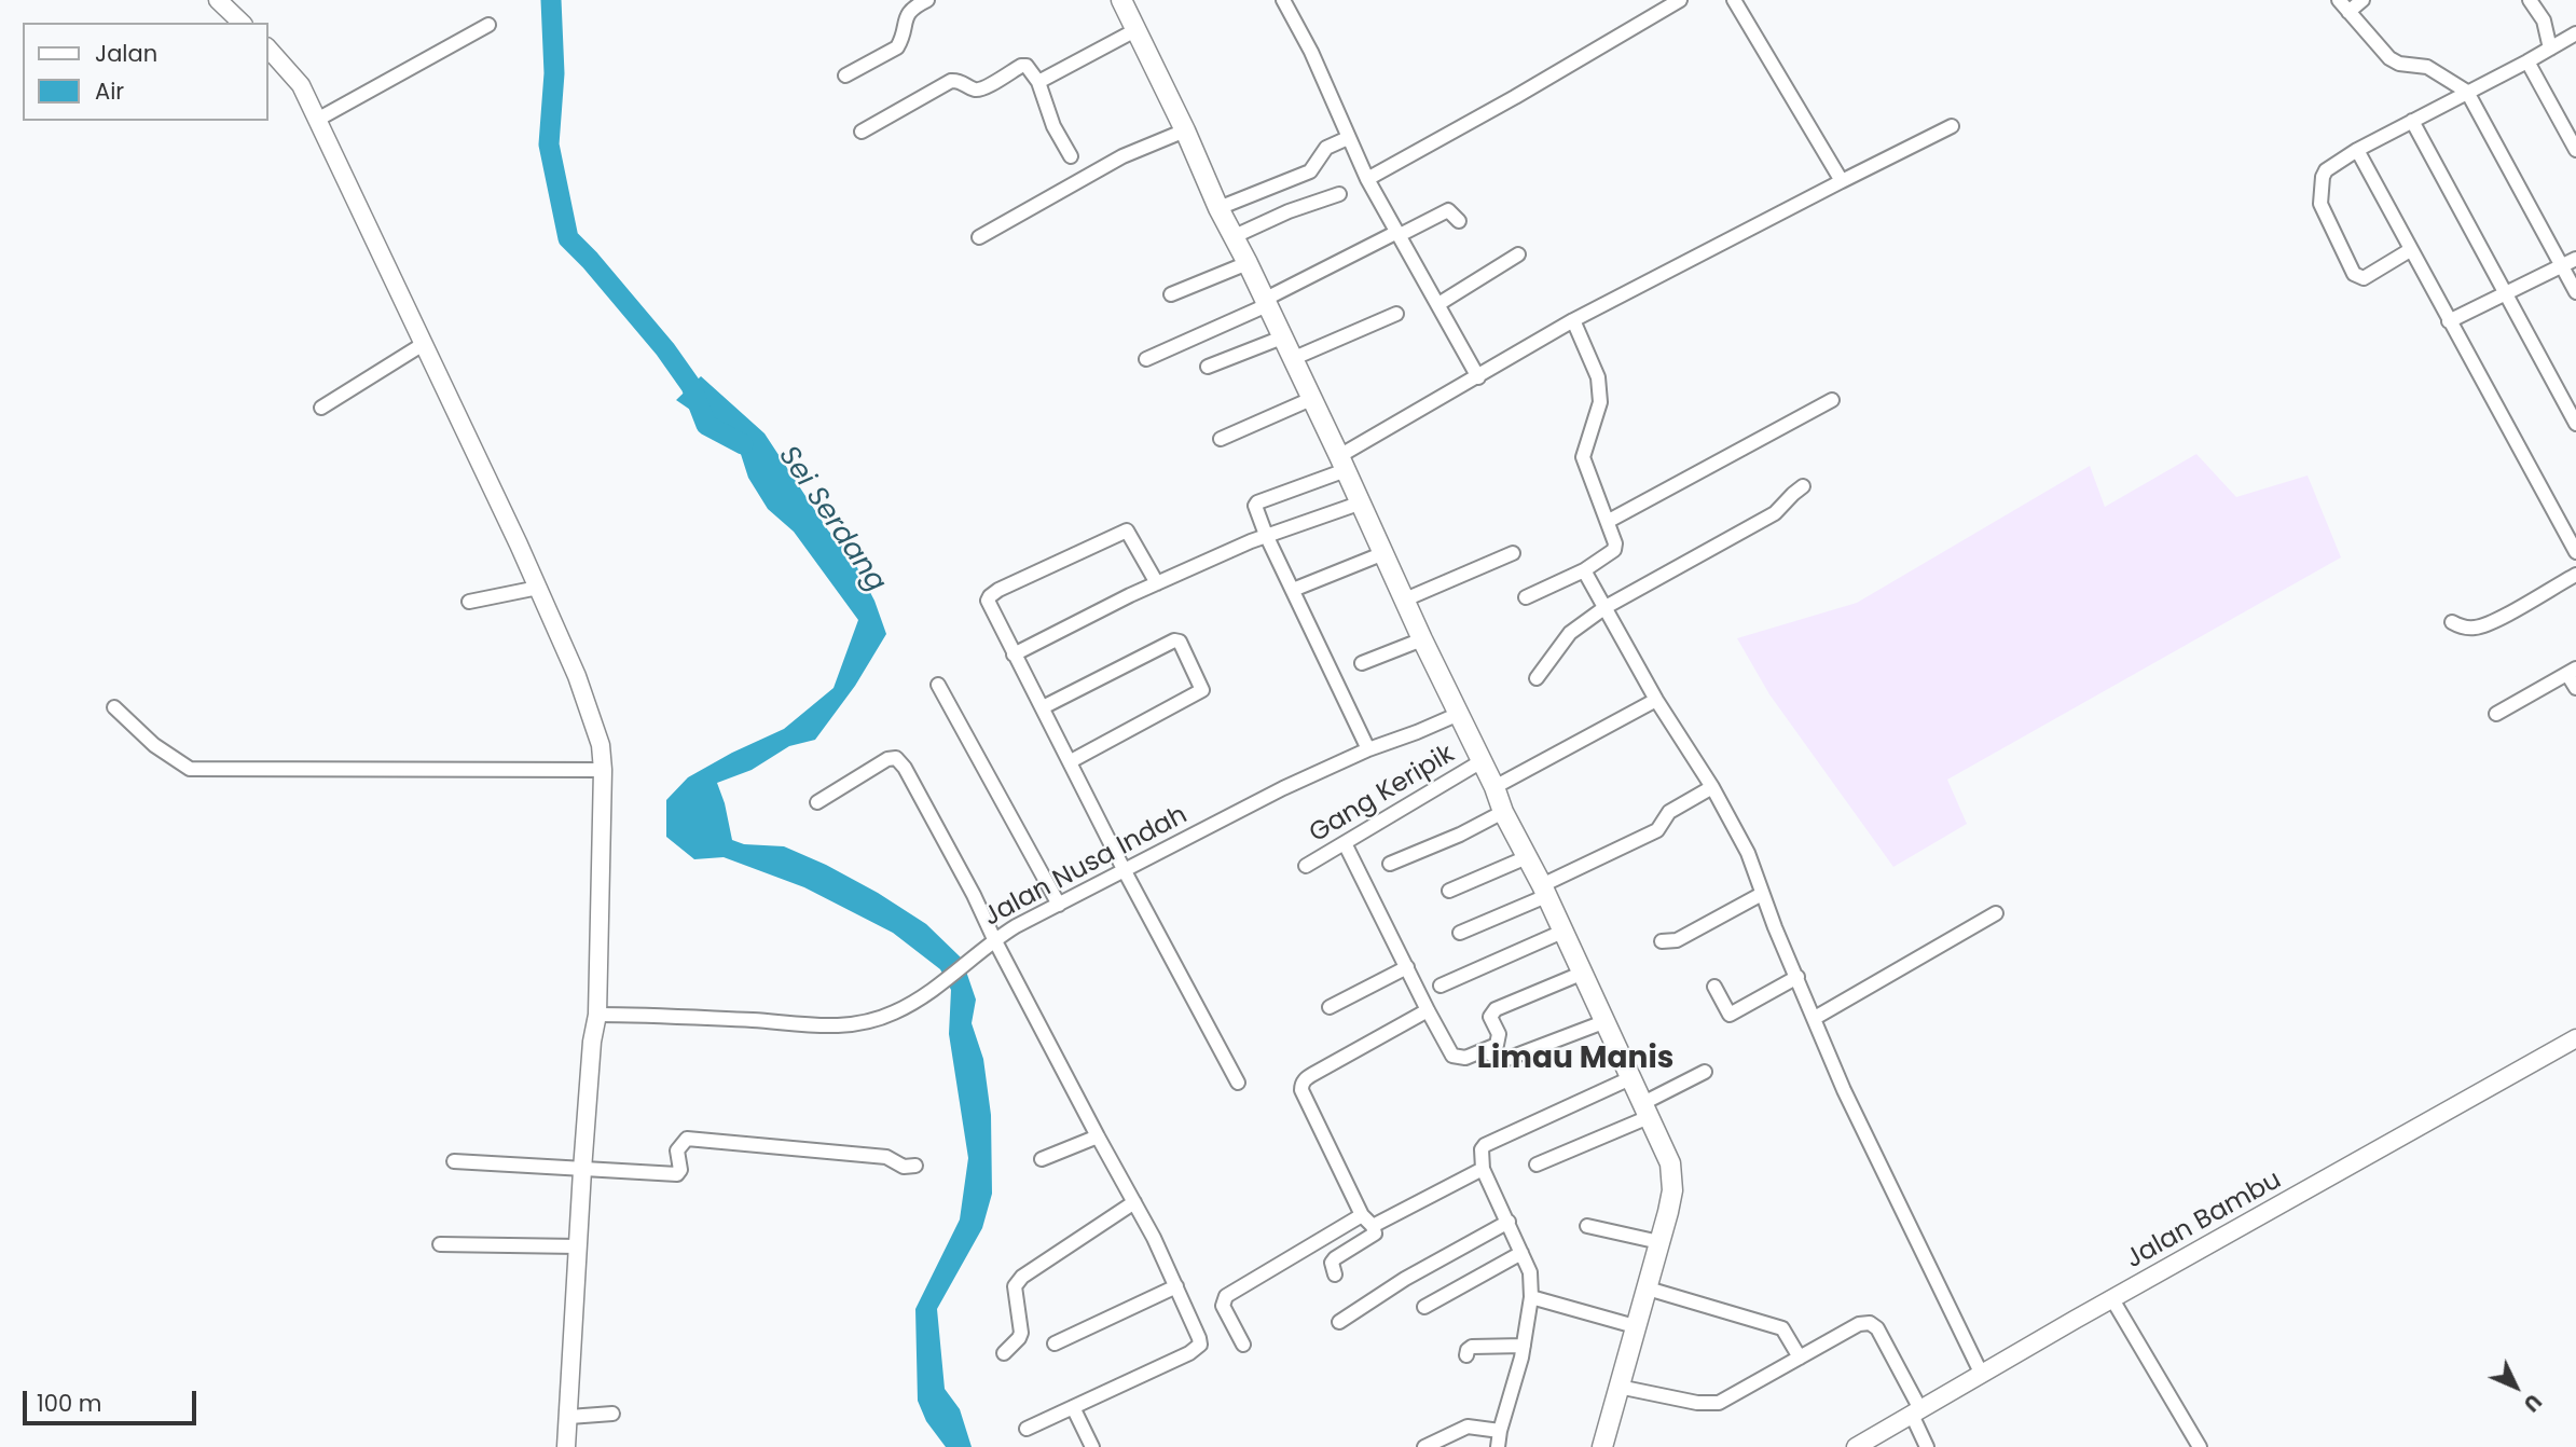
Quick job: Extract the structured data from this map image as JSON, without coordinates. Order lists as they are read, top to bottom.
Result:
{
  "streets": {
    "street": ["Gang Keripik", "Jalan Nusa Indah", "Jalan Bambu"]
  },
  "districts": ["Limau Manis"],
  "water": ["Sei Serdang"],
  "legend": ["Jalan", "Air"],
  "scale_bar": "100 m",
  "north": "bottom right"
}
